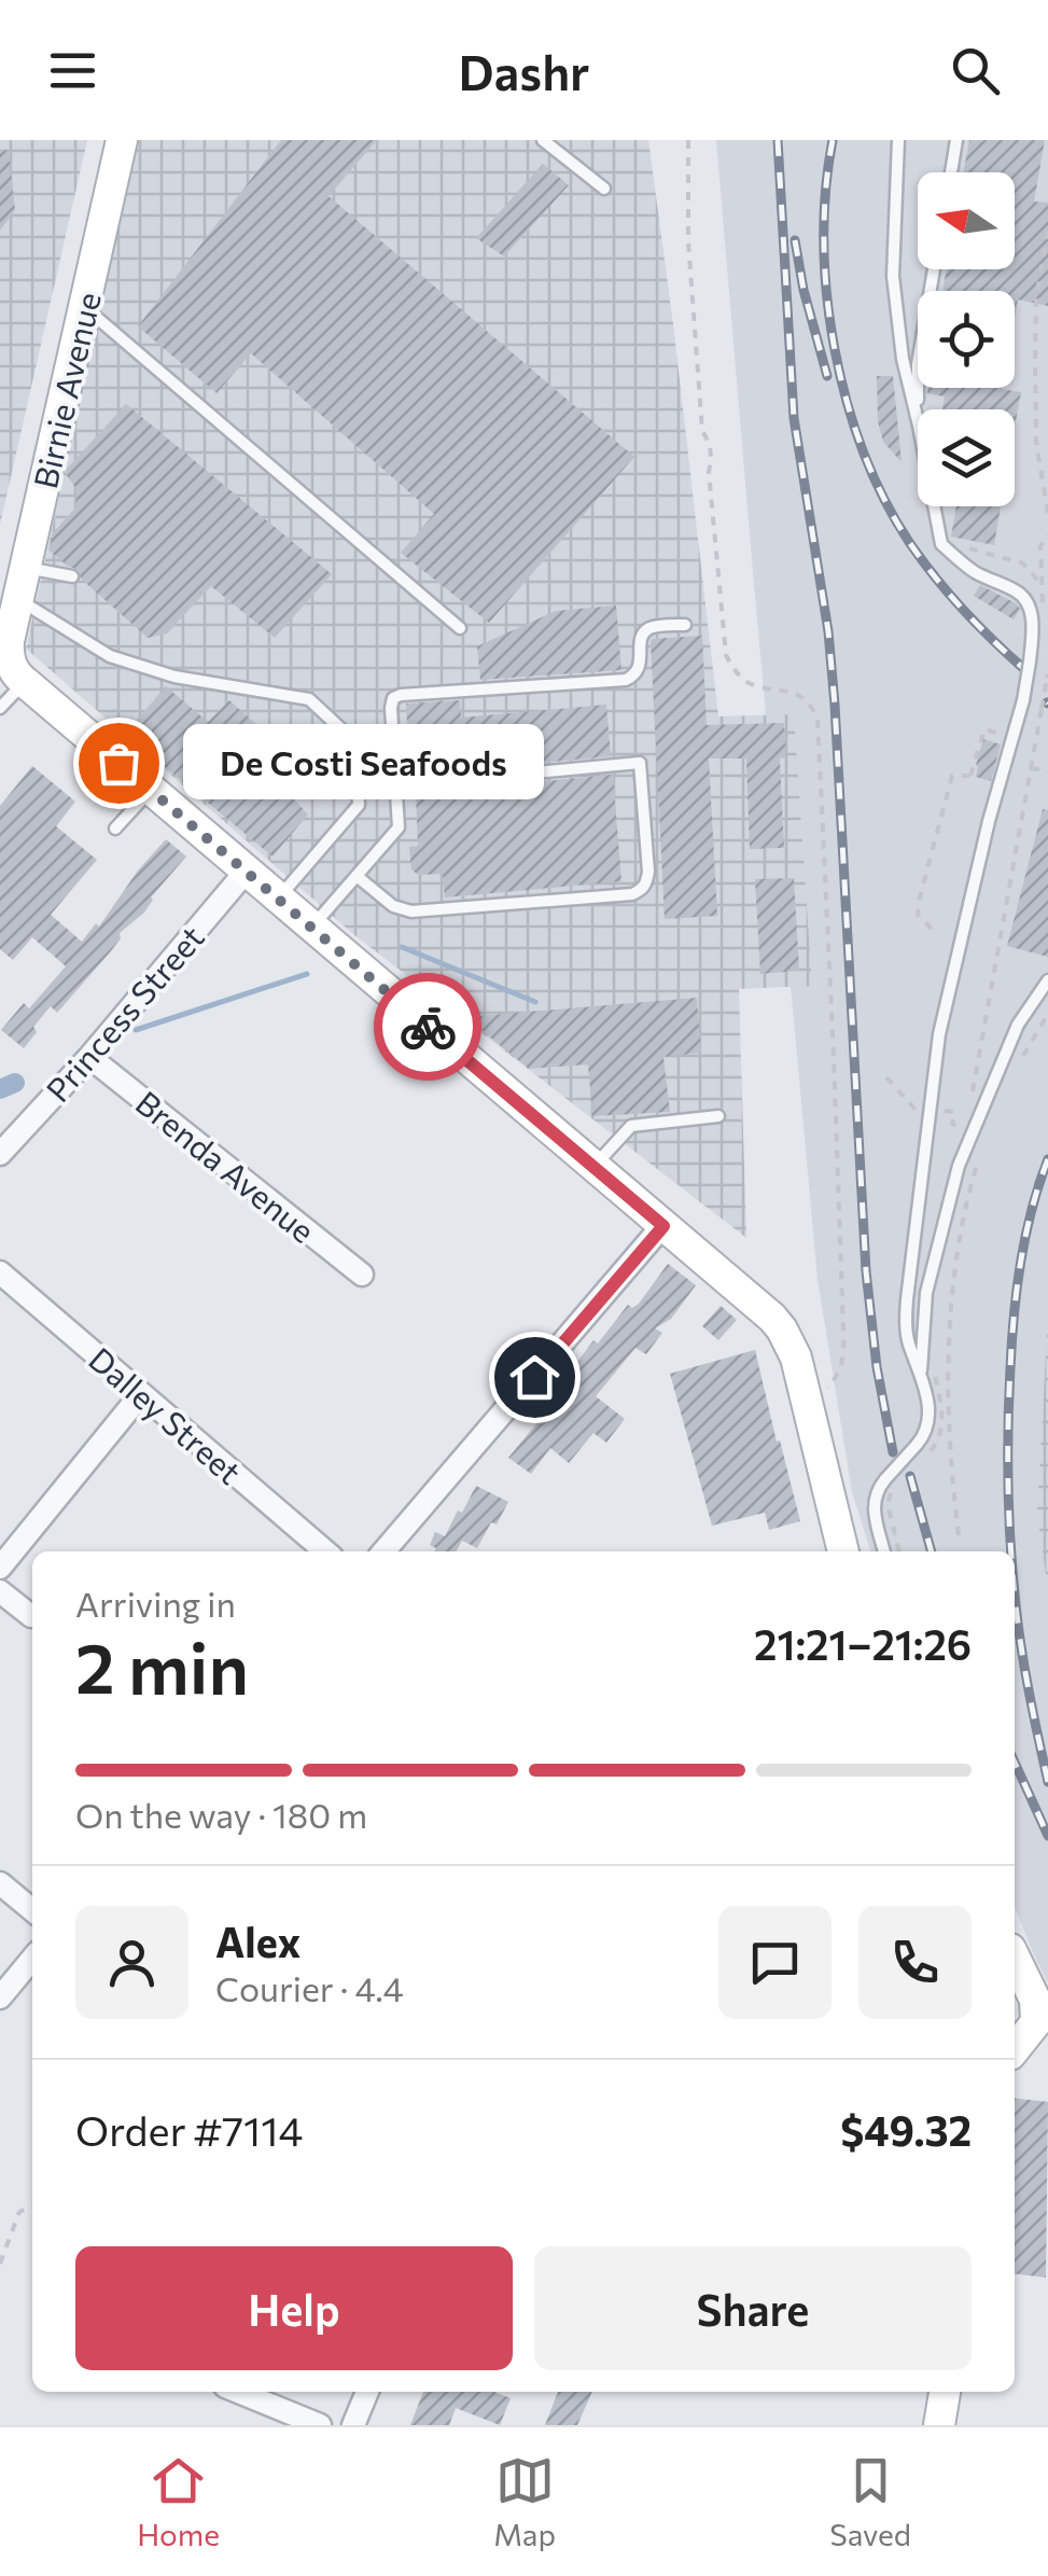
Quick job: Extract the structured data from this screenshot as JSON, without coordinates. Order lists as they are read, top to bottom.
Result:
{
  "streets": {
    "main road": ["Birnie Avenue"],
    "street": ["Princess Street", "Brenda Avenue", "Dalley Street"]
  },
  "crossings": [
    ["Princess Street", "Brenda Avenue"]
  ],
  "places": ["De Costi Seafoods"],
  "north": "left",
  "page": {
    "header": "Dashr",
    "bubble": "De Costi Seafoods",
    "heading": ["2 min", "Arriving in", "21:21–21:26"],
    "panel": [
      "Alex",
      "Courier · 4.4",
      "Order #7114",
      "$49.32"
    ],
    "bar": "On the way · 180 m",
    "buttons": ["Help", "Share"],
    "tabs": ["Home", "Map", "Saved"]
  }
}
